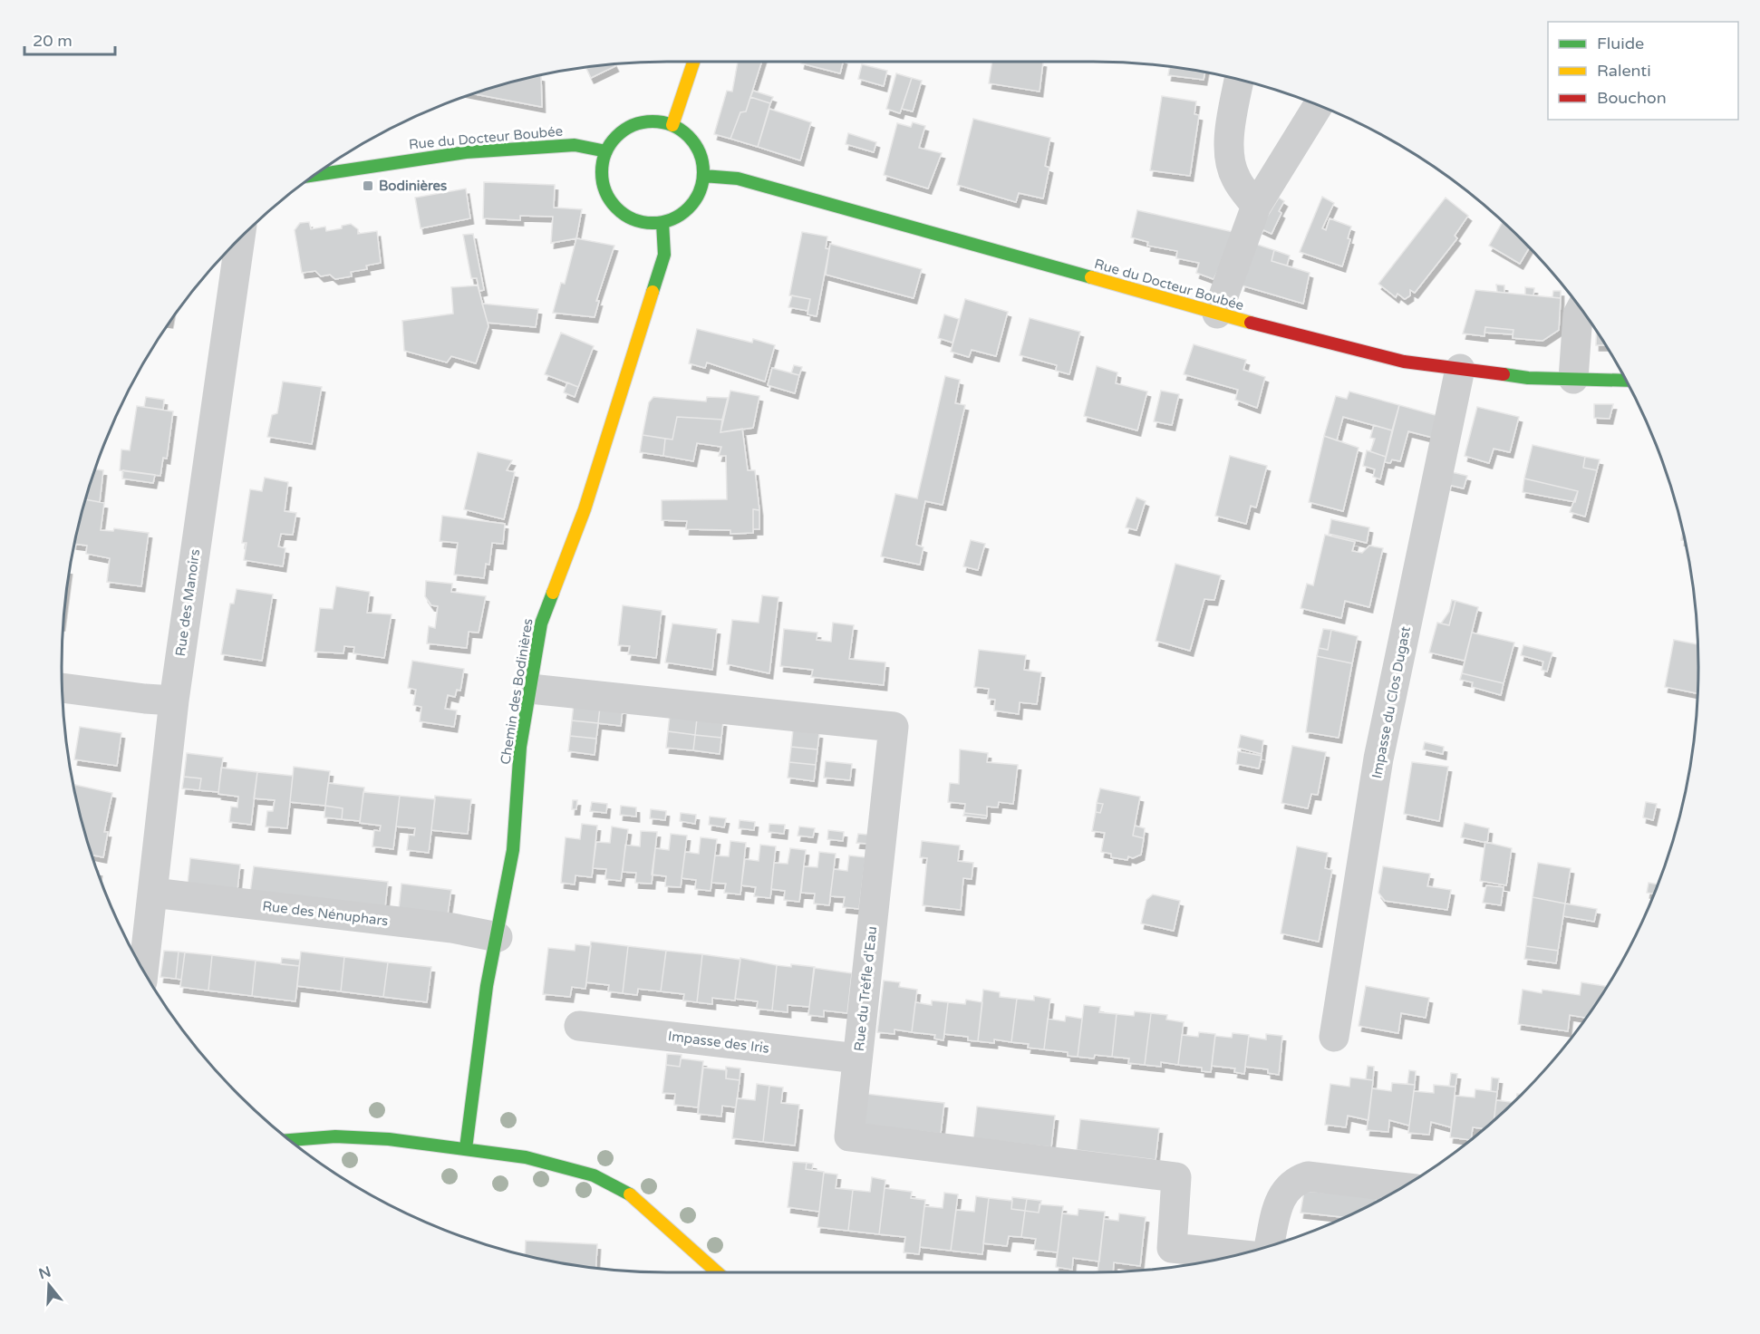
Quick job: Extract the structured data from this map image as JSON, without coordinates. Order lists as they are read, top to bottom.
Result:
{
  "streets": {
    "street": [
      "Rue du Docteur Boubée",
      "Rue des Manoirs",
      "Chemin des Bodinières",
      "Impasse du Clos Dugast",
      "Rue des Nénuphars",
      "Rue du Trèfle d'Eau",
      "Impasse des Iris"
    ]
  },
  "crossings": [
    ["Rue du Docteur Boubée", "Chemin des Bodinières"],
    ["Rue du Docteur Boubée", "Impasse du Clos Dugast"],
    ["Rue des Manoirs", "Rue des Nénuphars"],
    ["Chemin des Bodinières", "Rue des Nénuphars"],
    ["Chemin des Bodinières", "Rue du Trèfle d'Eau"],
    ["Rue du Trèfle d'Eau", "Impasse des Iris"]
  ],
  "places": {
    "transit": ["Bodinières"]
  },
  "legend": ["Fluide", "Ralenti", "Bouchon"],
  "scale_bar": "20 m",
  "north": "top"
}
